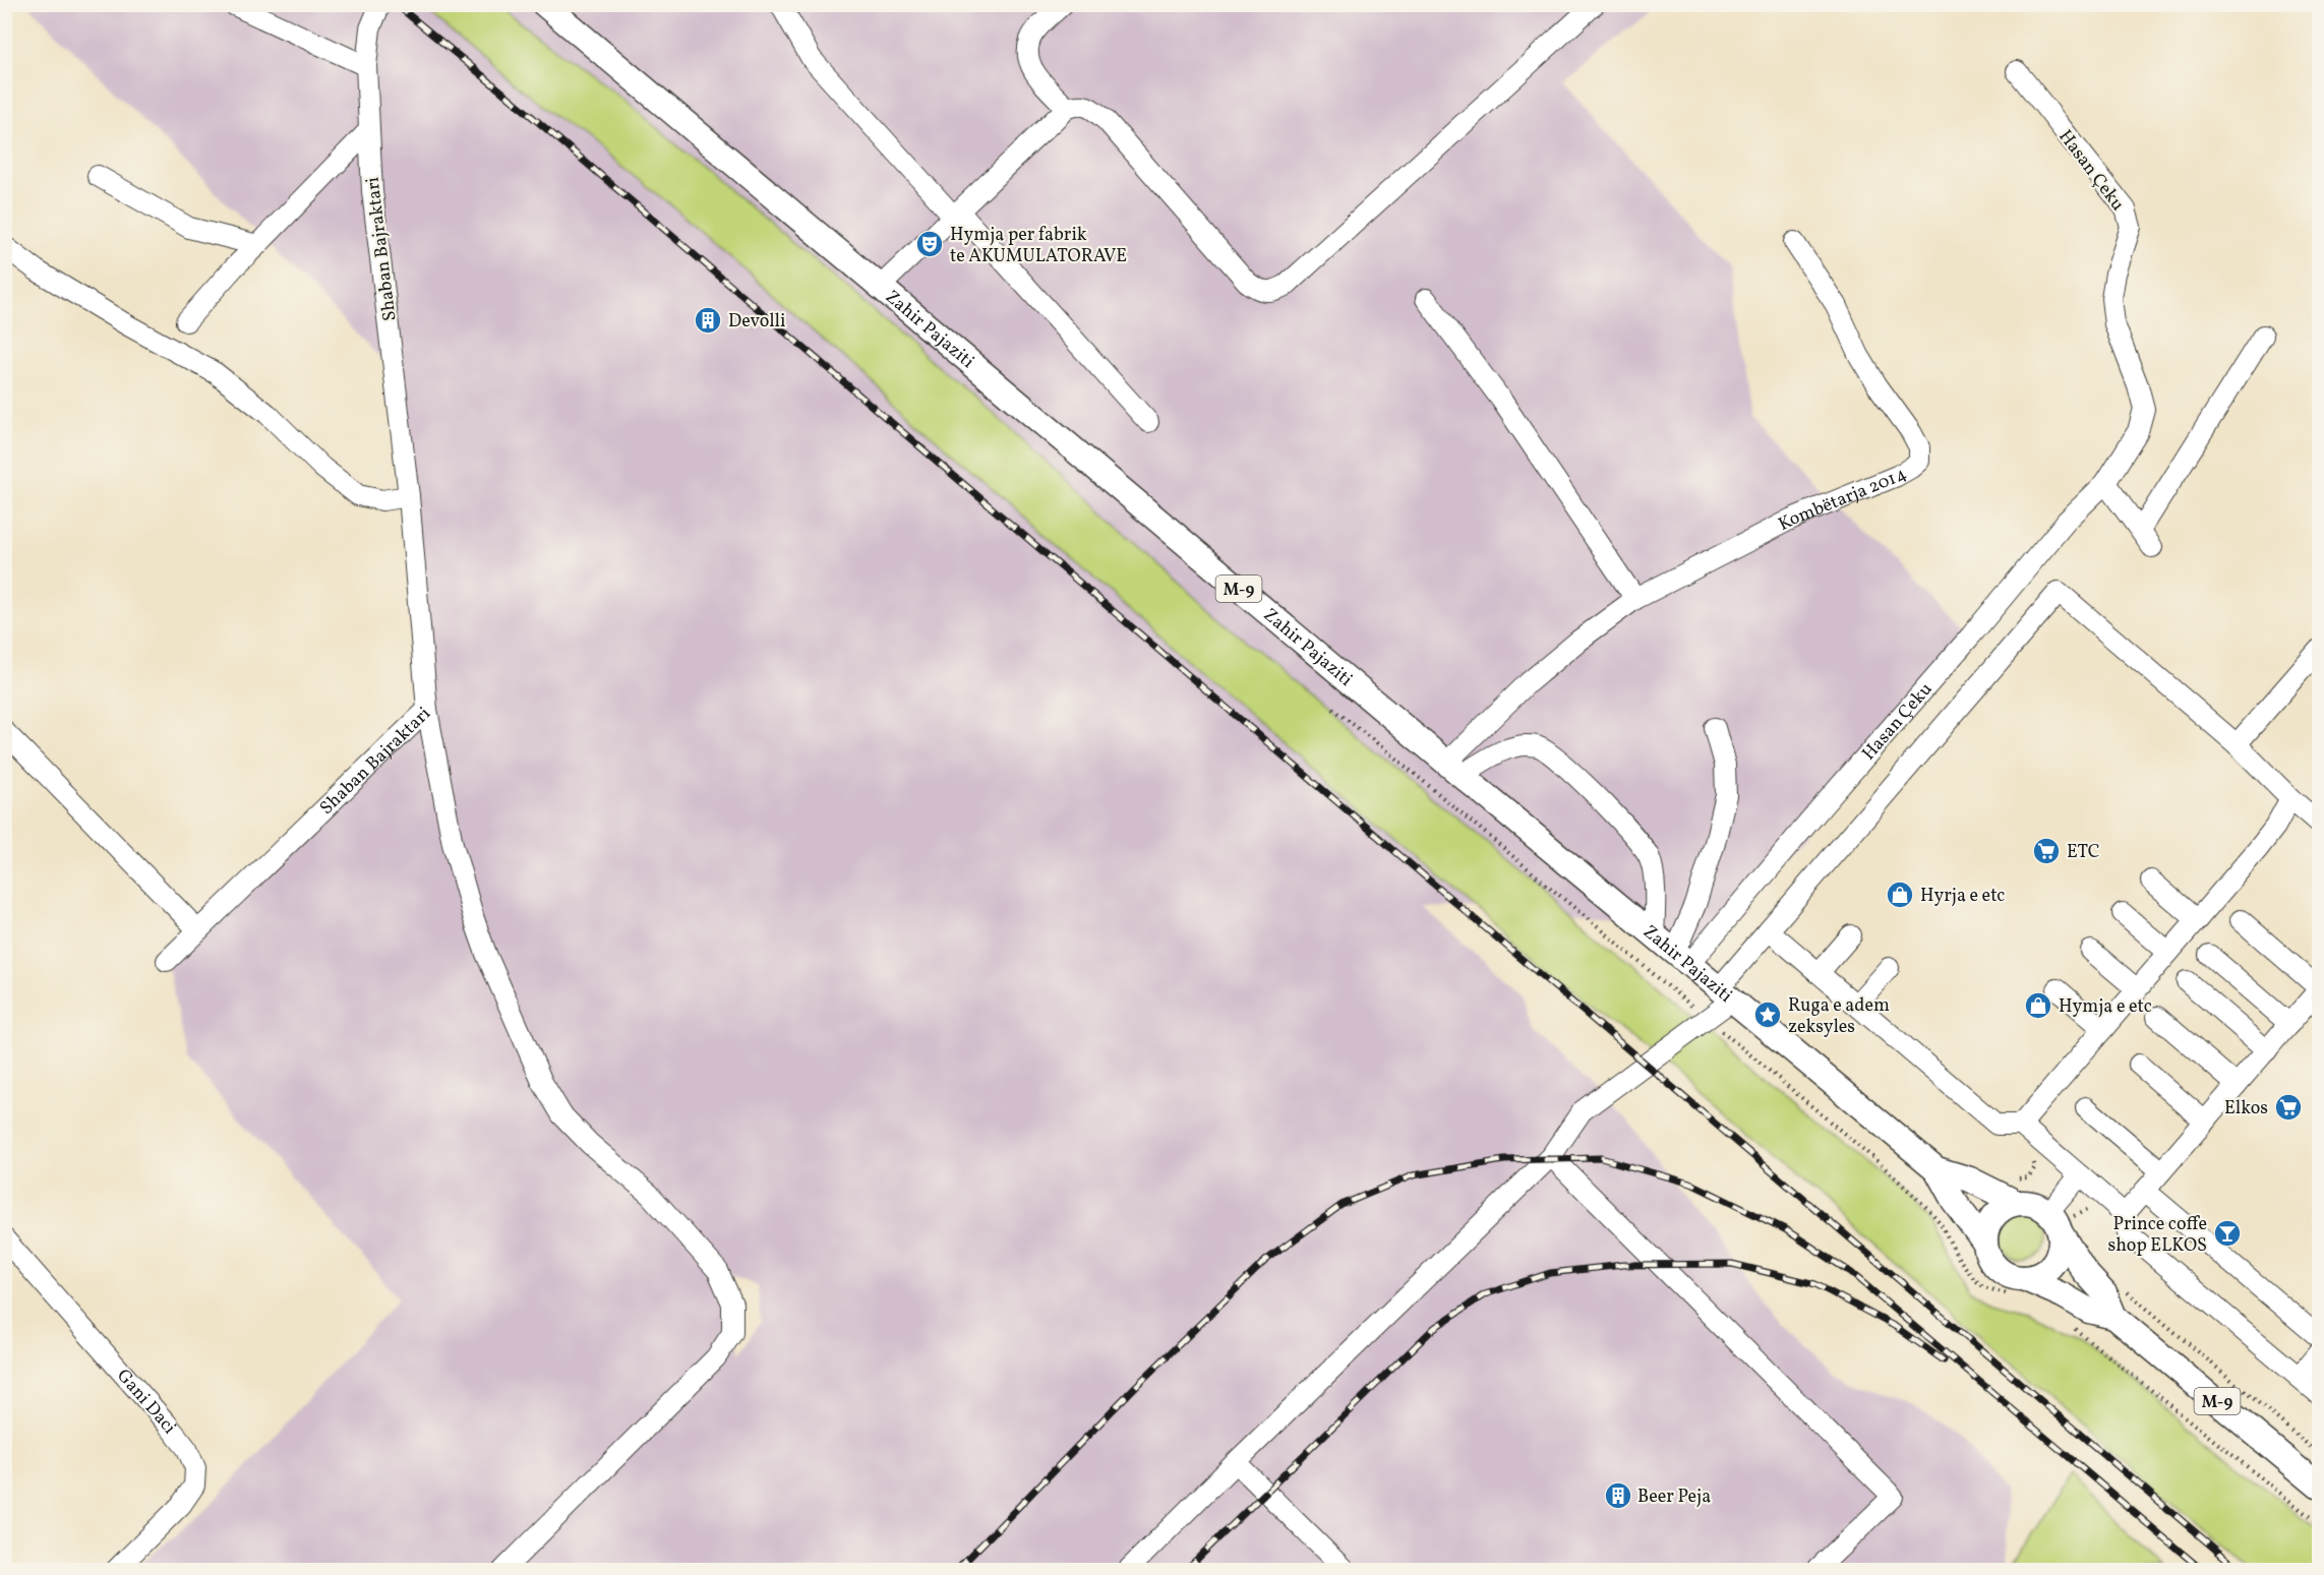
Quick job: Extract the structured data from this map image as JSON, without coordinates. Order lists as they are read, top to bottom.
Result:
{
  "streets": {
    "main road": ["Zahir Pajaziti", "M-9"],
    "street": [
      "Hasan Çeku",
      "Shaban Bajraktari",
      "Kombëtarja 2014",
      "Gani Daci"
    ]
  },
  "crossings": [
    ["Hasan Çeku", "Zahir Pajaziti"],
    ["Zahir Pajaziti", "Kombëtarja 2014"],
    ["Zahir Pajaziti", "M-9"]
  ],
  "places": {
    "theatre": ["Hymja per fabrik te AKUMULATORAVE"],
    "building": ["Devolli", "Beer Peja"],
    "supermarket": ["ETC", "Elkos"],
    "shop": ["Hyrja e etc", "Hymja e etc"],
    "place": ["Ruga e adem zeksyles"],
    "bar": ["Prince coffe shop ELKOS"]
  }
}
